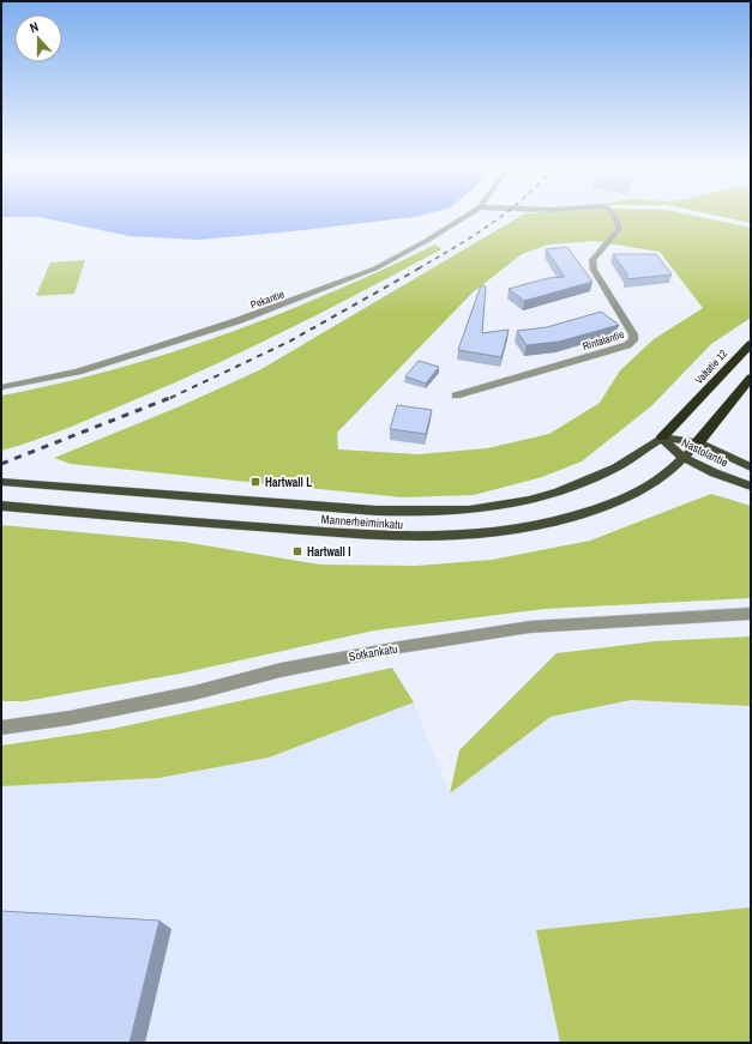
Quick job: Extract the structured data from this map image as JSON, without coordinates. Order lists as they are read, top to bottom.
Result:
{
  "streets": {
    "highway": ["Valtatie 12"],
    "main road": ["Nastolantie", "Mannerheiminkatu"],
    "street": ["Pekantie", "Rintalantie", "Sotkankatu"]
  },
  "crossings": [
    ["Valtatie 12", "Nastolantie"],
    ["Valtatie 12", "Mannerheiminkatu"],
    ["Nastolantie", "Mannerheiminkatu"]
  ],
  "places": {
    "transit": ["Hartwall L", "Hartwall I"]
  },
  "north": "top"
}
